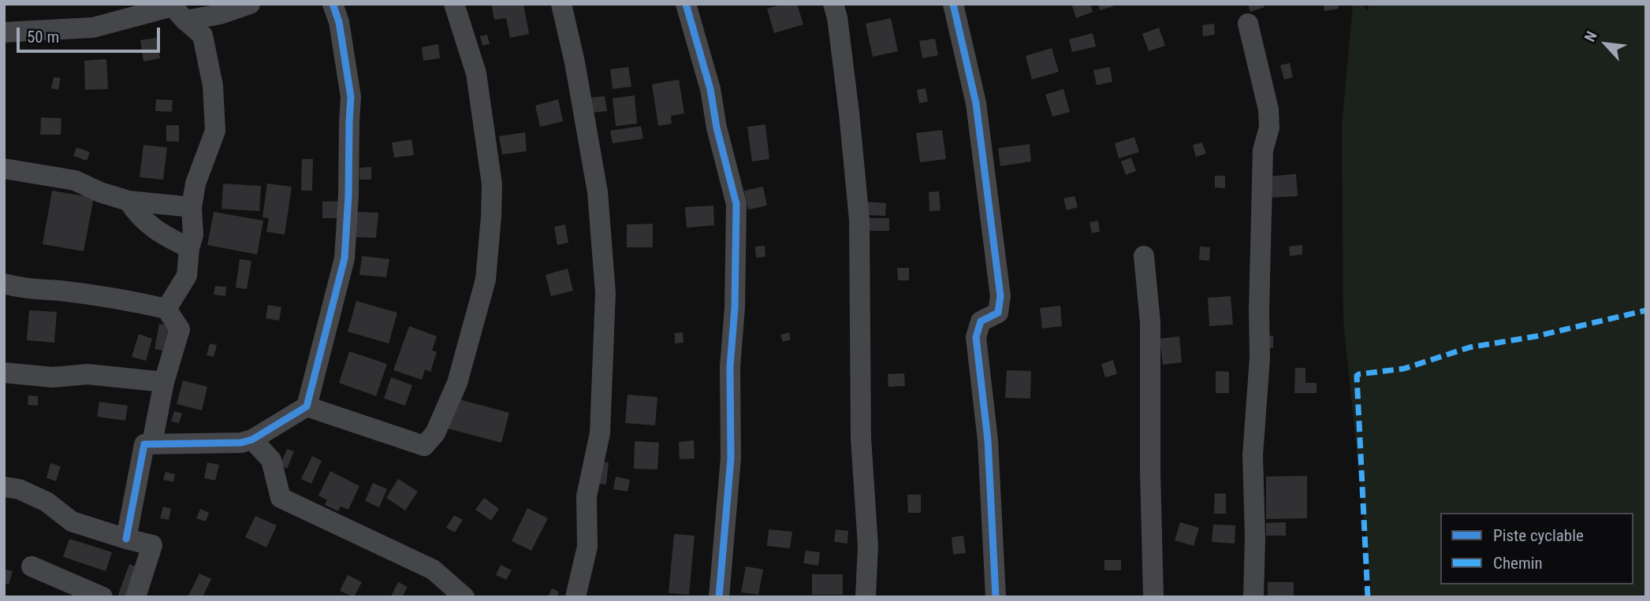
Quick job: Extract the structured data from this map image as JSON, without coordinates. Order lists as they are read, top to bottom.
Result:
{
  "legend": ["Piste cyclable", "Chemin"],
  "scale_bar": "50 m",
  "north": "top left"
}
